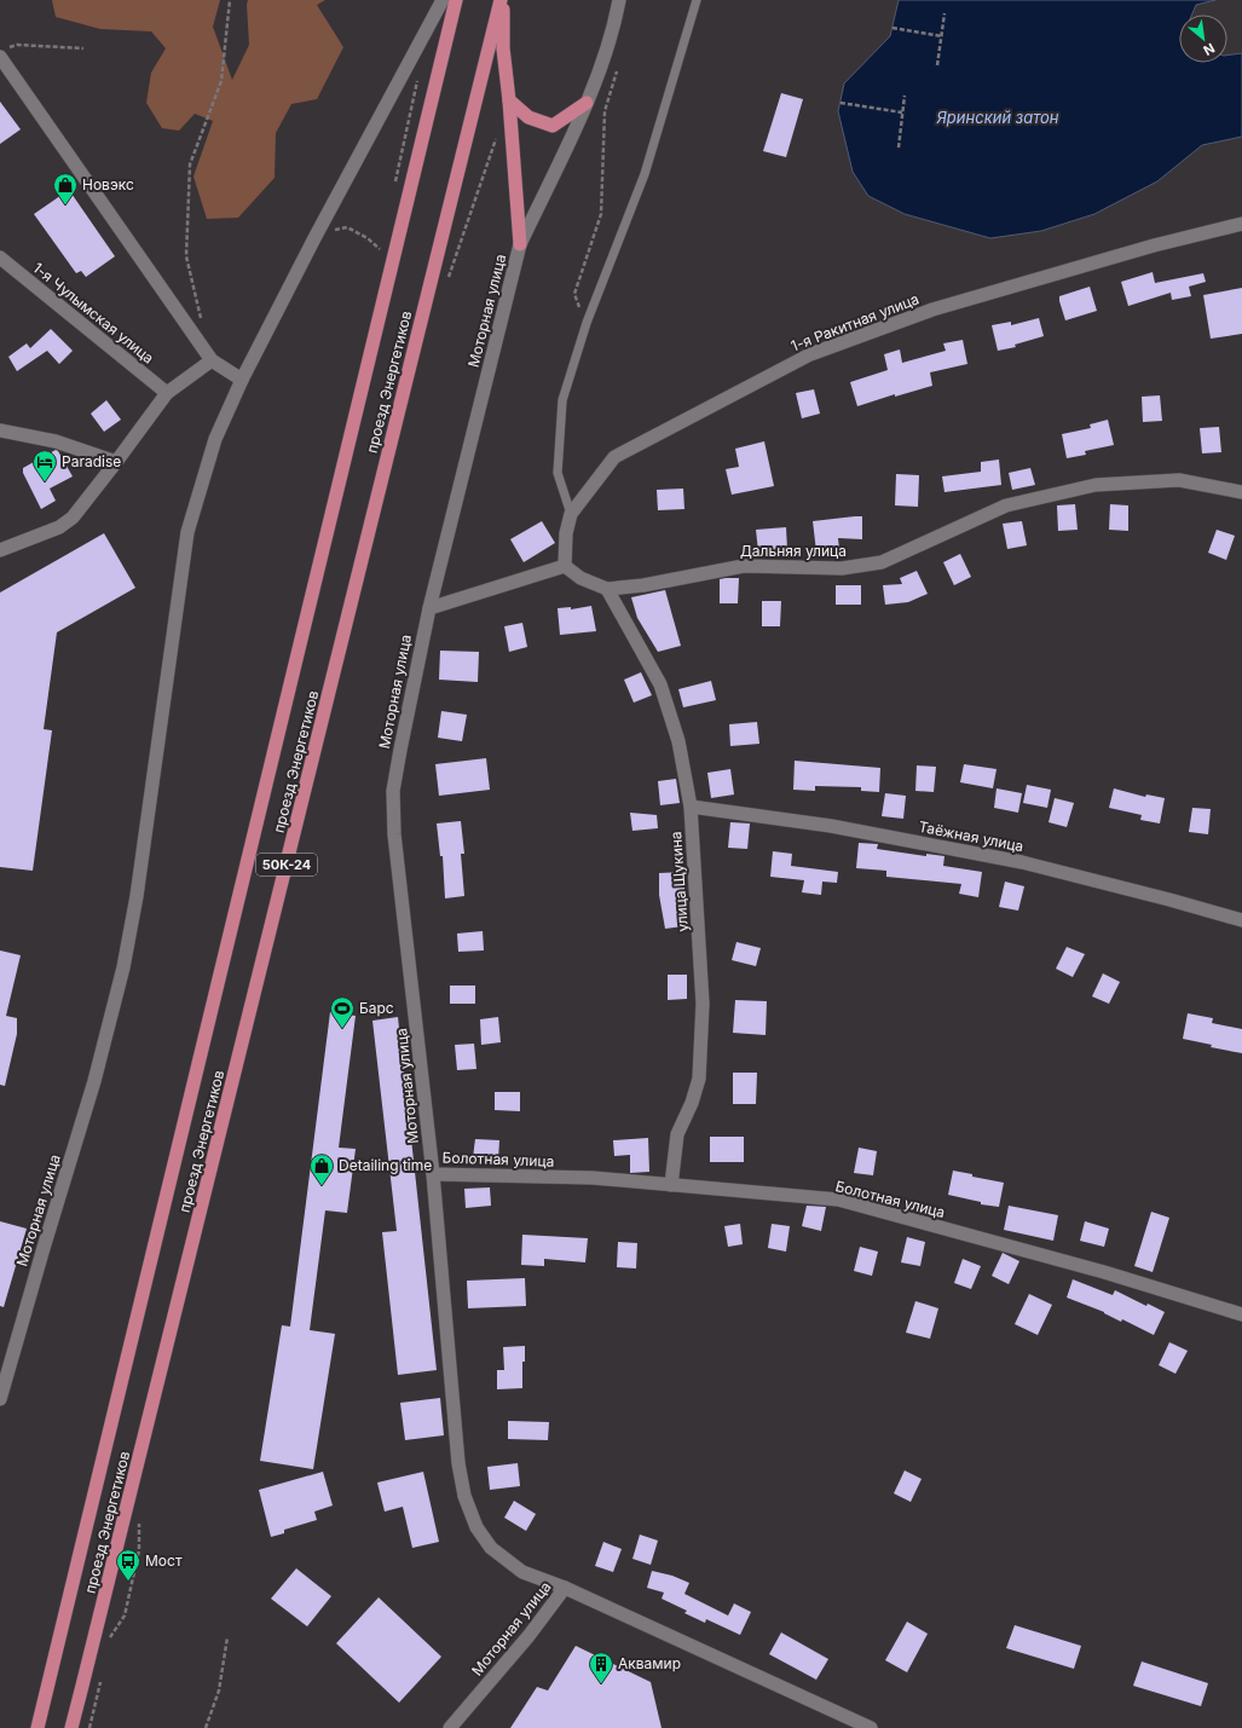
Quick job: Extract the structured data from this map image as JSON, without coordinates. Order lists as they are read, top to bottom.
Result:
{
  "streets": {
    "main road": ["проезд Энергетиков", "50К-24"],
    "street": [
      "Моторная улица",
      "1-я Чулымская улица",
      "1-я Ракитная улица",
      "Дальняя улица",
      "Таёжная улица",
      "улица Щукина",
      "Болотная улица"
    ]
  },
  "crossings": [
    ["Моторная улица", "Болотная улица"],
    ["1-я Ракитная улица", "Дальняя улица"],
    ["Дальняя улица", "улица Щукина"],
    ["Таёжная улица", "улица Щукина"],
    ["улица Щукина", "Болотная улица"]
  ],
  "water": ["Яринский затон"],
  "places": {
    "shop": ["Новэкс", "Detailing time"],
    "hotel": ["Paradise"],
    "sports": ["Барс"],
    "bus stop": ["Мост"],
    "building": ["Аквамир"]
  },
  "north": "bottom right"
}
